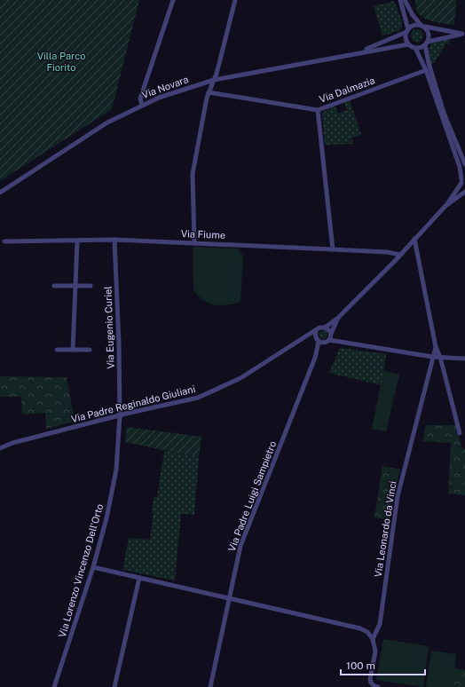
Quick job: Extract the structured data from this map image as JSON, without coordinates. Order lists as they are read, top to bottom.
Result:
{
  "streets": {
    "street": [
      "Via Novara",
      "Via Dalmazia",
      "Via Fiume",
      "Via Eugenio Curiel",
      "Via Padre Reginaldo Giuliani",
      "Via Padre Luigi Sampietro",
      "Via Leonardo da Vinci",
      "Via Lorenzo Vincenzo Dell'Orto"
    ]
  },
  "crossings": [
    ["Via Fiume", "Via Eugenio Curiel"],
    ["Via Fiume", "Via Padre Reginaldo Giuliani"],
    ["Via Eugenio Curiel", "Via Padre Reginaldo Giuliani"],
    ["Via Eugenio Curiel", "Via Lorenzo Vincenzo Dell'Orto"],
    ["Via Padre Reginaldo Giuliani", "Via Padre Luigi Sampietro"],
    ["Via Padre Reginaldo Giuliani", "Via Lorenzo Vincenzo Dell'Orto"]
  ],
  "parks": ["Villa Parco Fiorito"],
  "scale_bar": "100 m"
}
